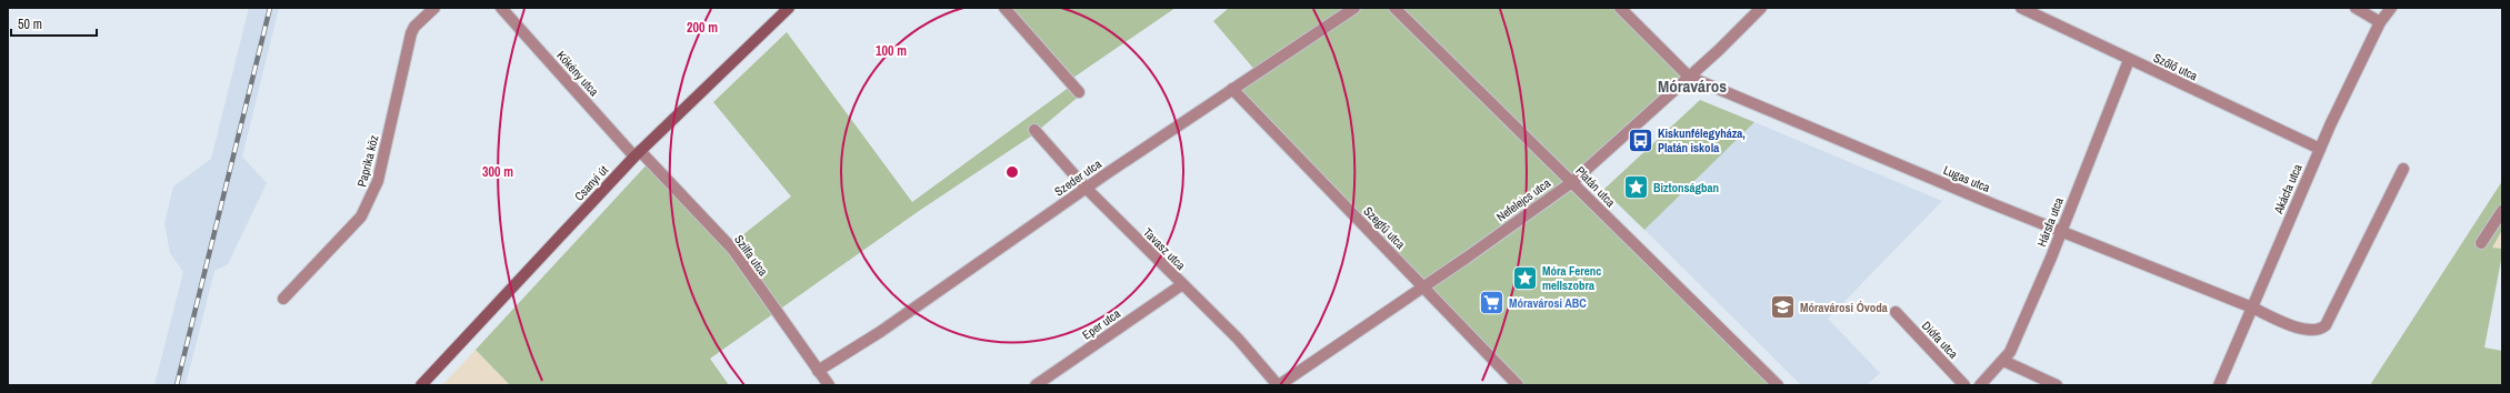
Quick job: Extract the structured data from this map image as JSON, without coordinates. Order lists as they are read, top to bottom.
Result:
{
  "streets": {
    "street": [
      "Szőlő utca",
      "Kökény utca",
      "Paprika köz",
      "Szeder utca",
      "Lugas utca",
      "Csanyi út",
      "Platán utca",
      "Akácfa utca",
      "Nefelejcs utca",
      "Hársfa utca",
      "Szegfű utca",
      "Tavasz utca",
      "Szilfa utca",
      "Eper utca",
      "Diófa utca"
    ]
  },
  "crossings": [
    ["Szőlő utca", "Akácfa utca"],
    ["Szőlő utca", "Hársfa utca"],
    ["Kökény utca", "Csanyi út"],
    ["Kökény utca", "Szilfa utca"],
    ["Szeder utca", "Szegfű utca"],
    ["Szeder utca", "Tavasz utca"],
    ["Szeder utca", "Szilfa utca"],
    ["Lugas utca", "Akácfa utca"],
    ["Lugas utca", "Nefelejcs utca"],
    ["Lugas utca", "Hársfa utca"],
    ["Csanyi út", "Szilfa utca"],
    ["Platán utca", "Nefelejcs utca"],
    ["Nefelejcs utca", "Szegfű utca"],
    ["Nefelejcs utca", "Tavasz utca"],
    ["Tavasz utca", "Eper utca"]
  ],
  "districts": ["Móraváros"],
  "places": {
    "bus stop": ["Kiskunfélegyháza, Platán iskola"],
    "place": ["Biztonságban", "Móra Ferenc mellszobra"],
    "supermarket": ["Móravárosi ABC"],
    "school or university": ["Móravárosi Óvoda"]
  },
  "scale_bar": "50 m",
  "rings": ["200 m", "100 m", "300 m"]
}
